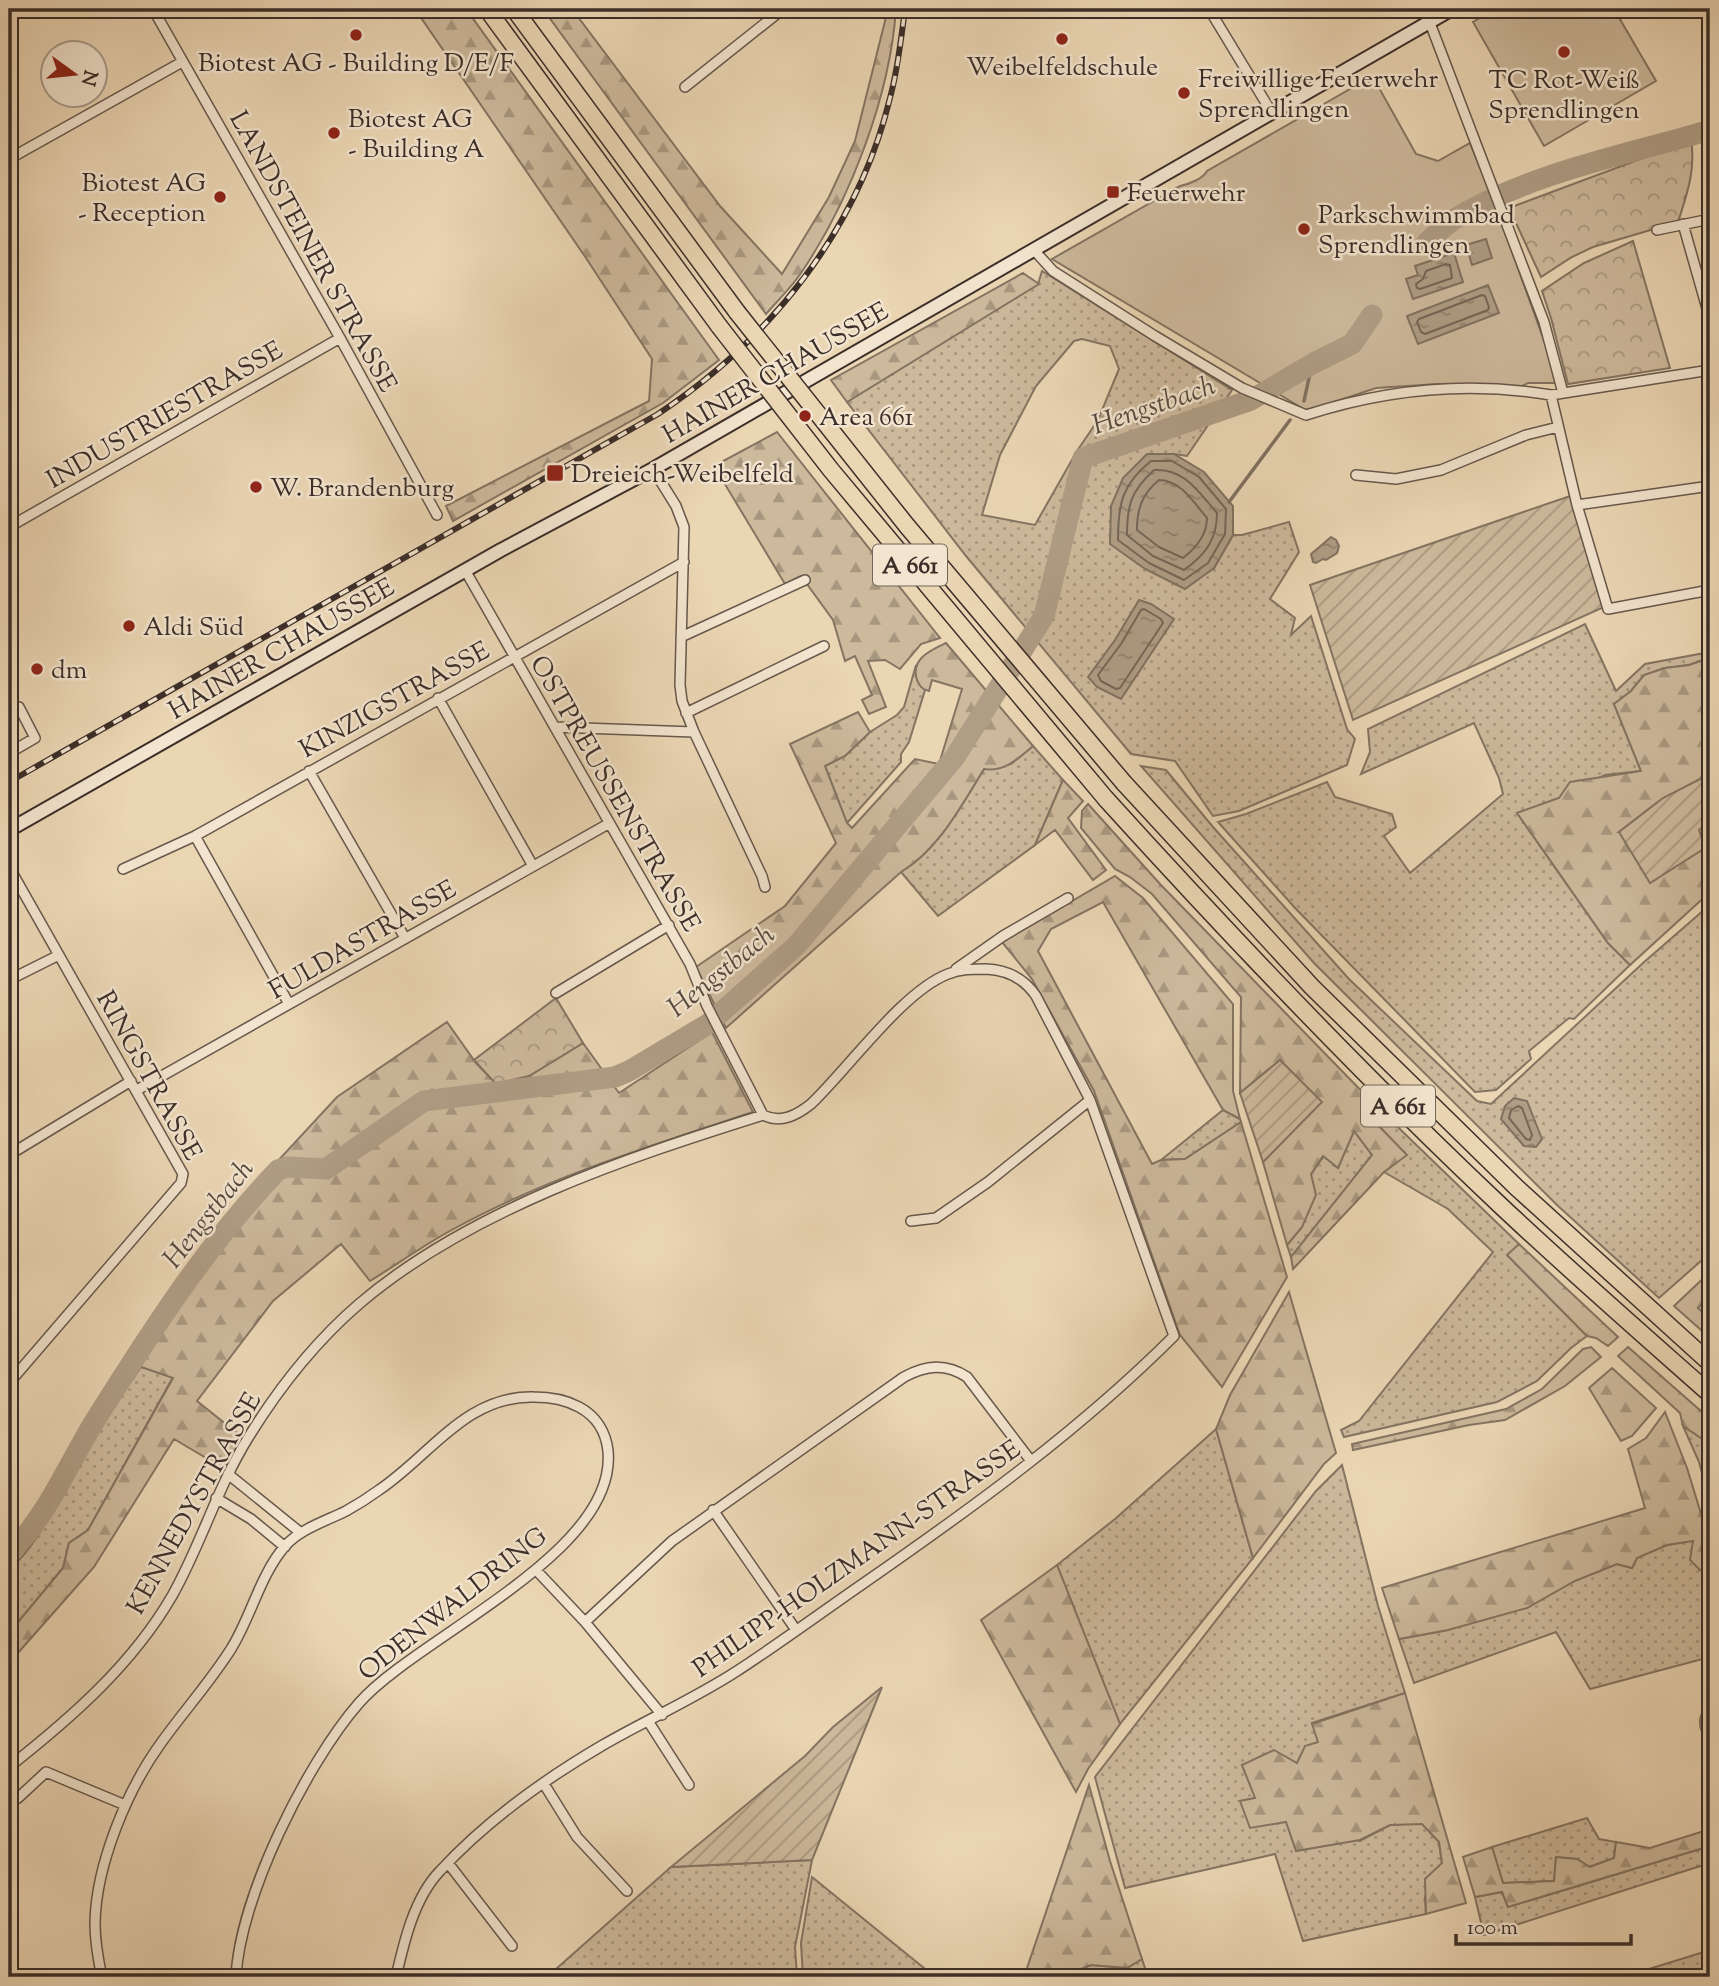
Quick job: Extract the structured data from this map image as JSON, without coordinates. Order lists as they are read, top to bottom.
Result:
{
  "streets": {
    "highway": ["A 661"],
    "street": [
      "LANDSTEINER STRASSE",
      "HAINER CHAUSSEE",
      "INDUSTRIESTRASSE",
      "KINZIGSTRASSE",
      "OSTPREUSSENSTRASSE",
      "FULDASTRASSE",
      "RINGSTRASSE",
      "KENNEDYSTRASSE",
      "PHILIPP-HOLZMANN-STRASSE",
      "ODENWALDRING"
    ]
  },
  "crossings": [
    ["LANDSTEINER STRASSE", "INDUSTRIESTRASSE"],
    ["HAINER CHAUSSEE", "OSTPREUSSENSTRASSE"],
    ["KINZIGSTRASSE", "OSTPREUSSENSTRASSE"],
    ["OSTPREUSSENSTRASSE", "FULDASTRASSE"],
    ["OSTPREUSSENSTRASSE", "KENNEDYSTRASSE"],
    ["OSTPREUSSENSTRASSE", "PHILIPP-HOLZMANN-STRASSE"],
    ["FULDASTRASSE", "RINGSTRASSE"],
    ["KENNEDYSTRASSE", "PHILIPP-HOLZMANN-STRASSE"]
  ],
  "water": ["Hengstbach"],
  "places": {
    "other": [
      "Biotest AG - Building D/E/F",
      "Weibelfeldschule",
      "TC Rot-Weiß Sprendlingen",
      "Freiwillige Feuerwehr Sprendlingen",
      "Biotest AG - Building A",
      "Biotest AG - Reception",
      "Parkschwimmbad Sprendlingen",
      "Area 661",
      "W. Brandenburg",
      "Aldi Süd",
      "dm"
    ],
    "transit": ["Feuerwehr", "Dreieich-Weibelfeld"]
  },
  "scale_bar": "100 m",
  "north": "right"
}
